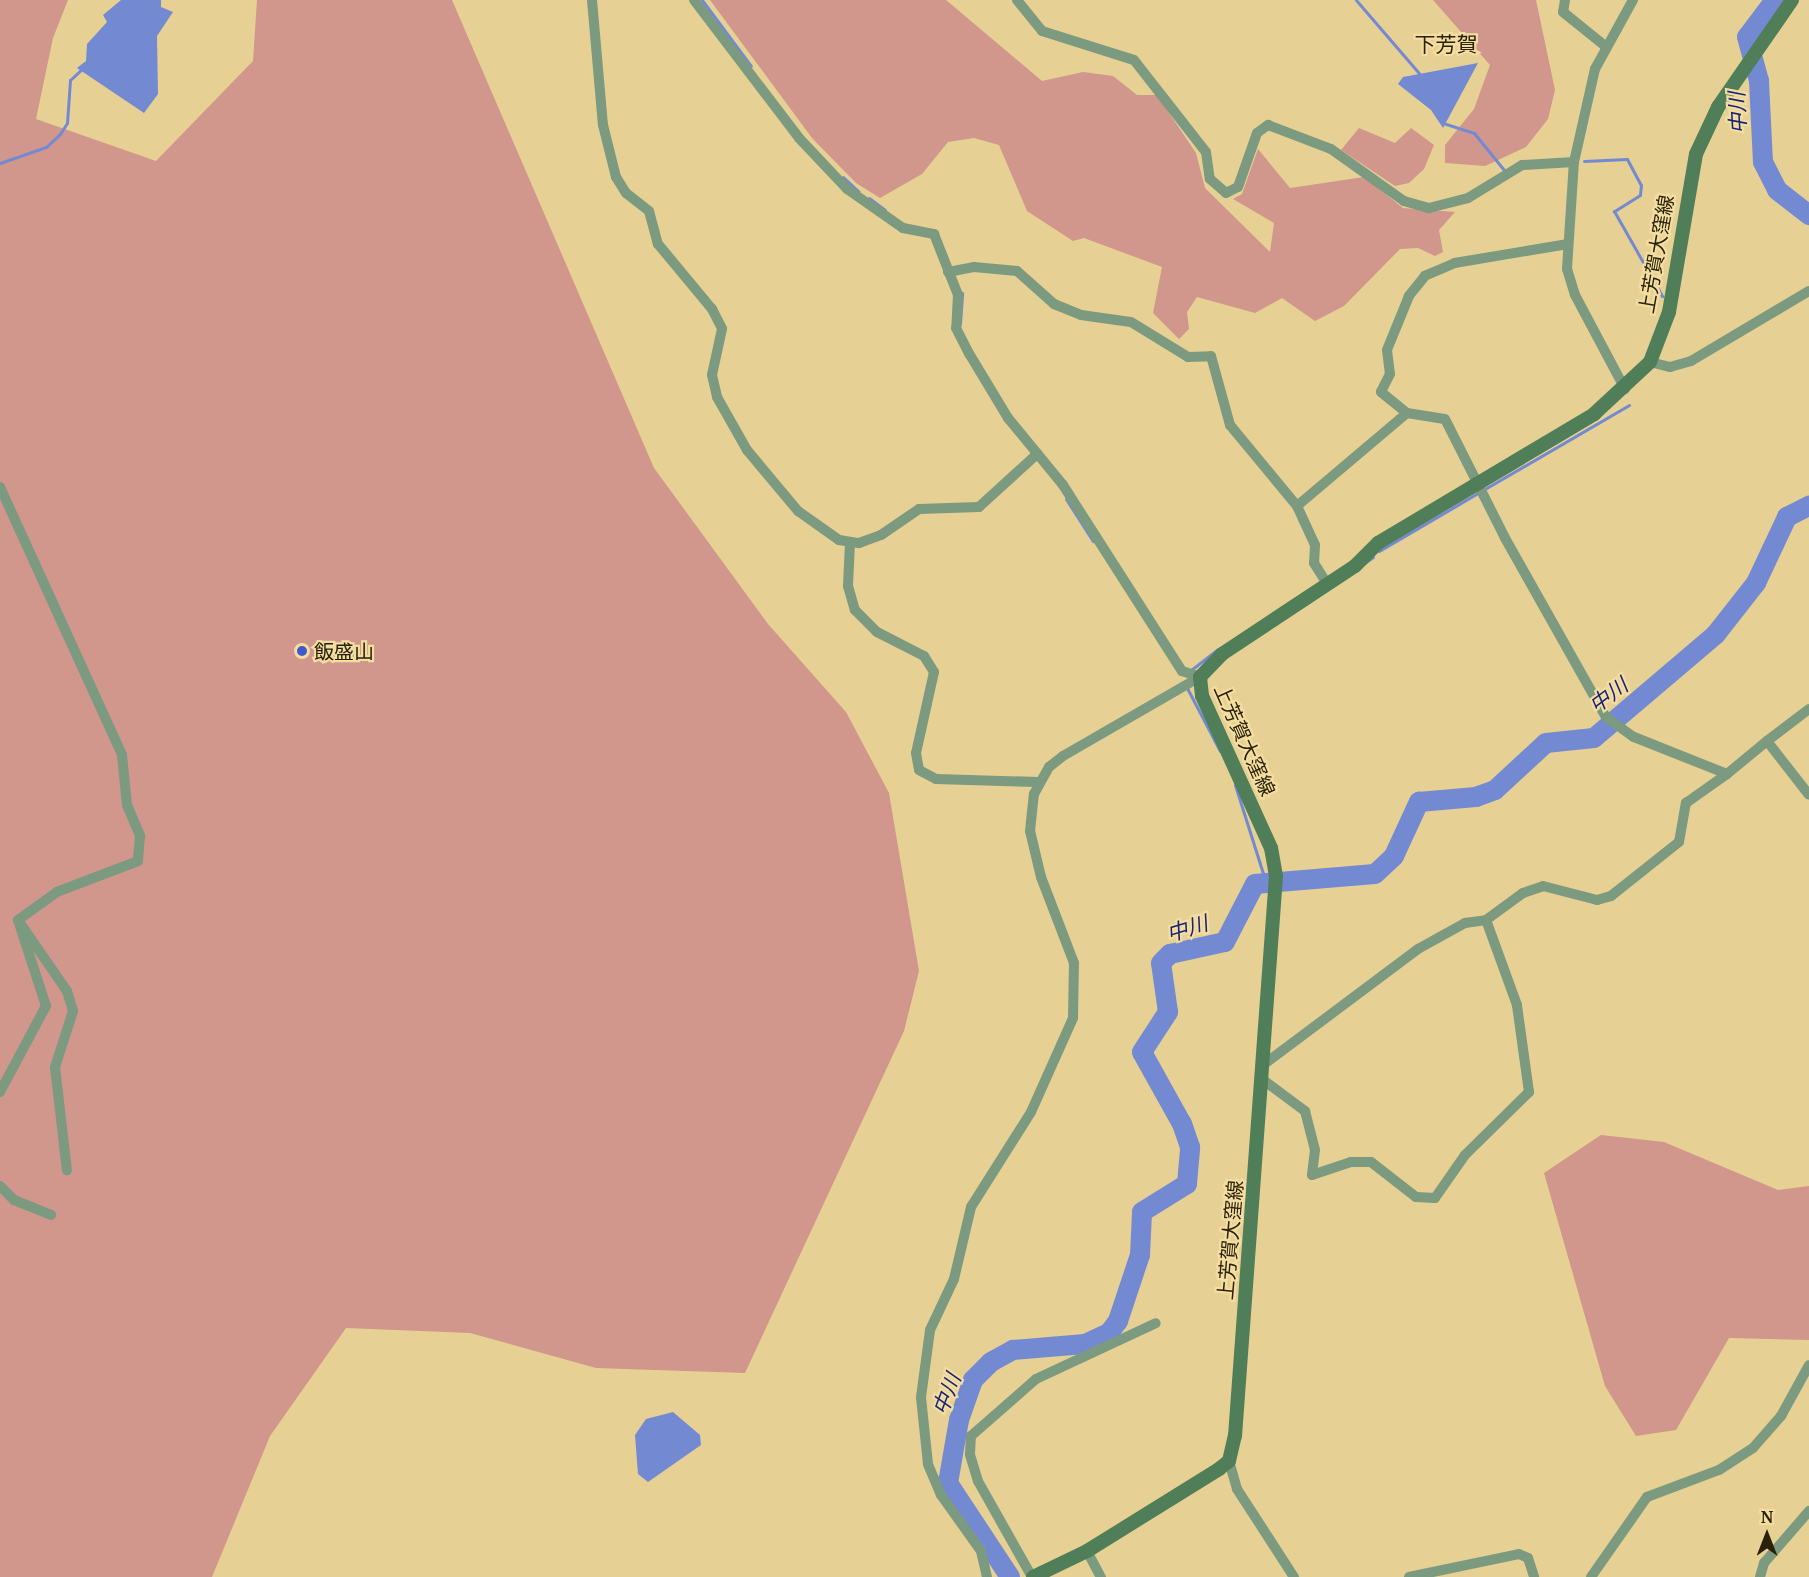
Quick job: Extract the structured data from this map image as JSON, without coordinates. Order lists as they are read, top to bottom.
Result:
{
  "streets": {
    "main road": ["上芳賀大窪線"]
  },
  "districts": ["下芳賀"],
  "water": ["中川"],
  "places": ["飯盛山"],
  "north": "top"
}
